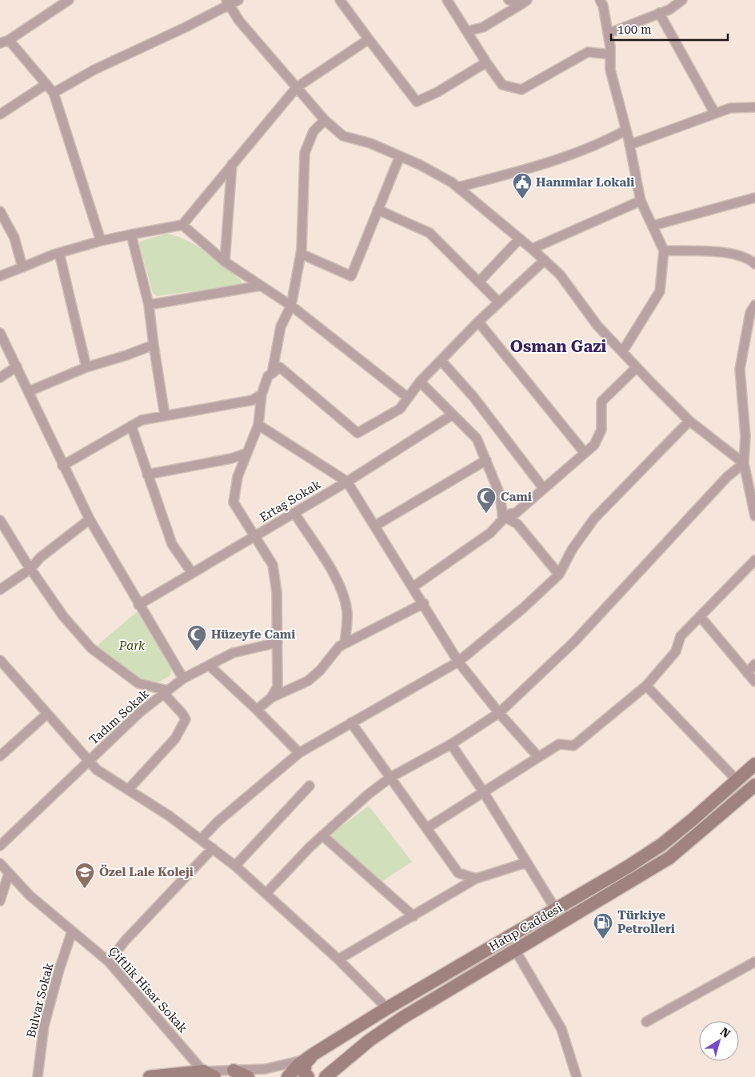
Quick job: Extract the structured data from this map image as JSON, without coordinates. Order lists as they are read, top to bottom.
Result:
{
  "streets": {
    "main road": ["Hatıp Caddesi"],
    "street": [
      "Ertaş Sokak",
      "Tadım Sokak",
      "Çiftlik Hisar Sokak",
      "Bulvar Sokak"
    ]
  },
  "crossings": [
    ["Çiftlik Hisar Sokak", "Bulvar Sokak"]
  ],
  "districts": ["Osman Gazi"],
  "parks": ["Park"],
  "places": {
    "public building": ["Hanımlar Lokali"],
    "mosque": ["Cami", "Hüzeyfe Cami"],
    "school or university": ["Özel Lale Koleji"],
    "fuel station": ["Türkiye Petrolleri"]
  },
  "scale_bar": "100 m",
  "north": "top right"
}
